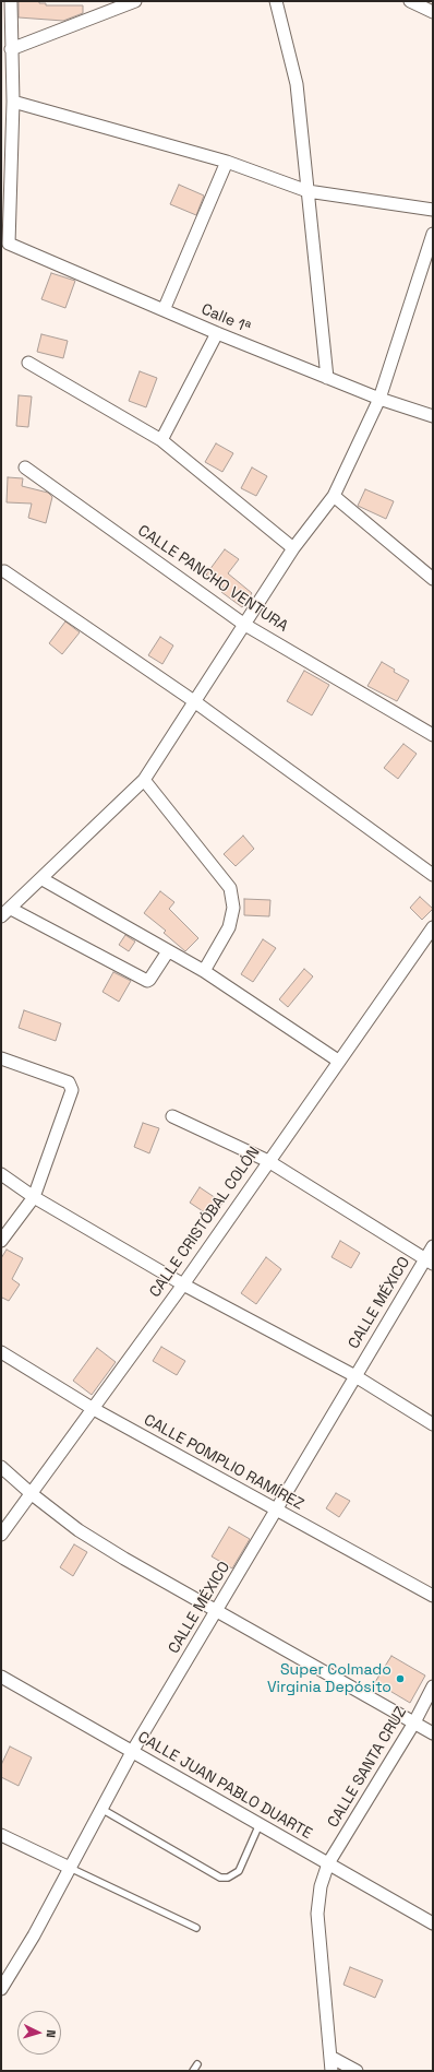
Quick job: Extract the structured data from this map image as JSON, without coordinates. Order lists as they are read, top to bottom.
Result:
{
  "streets": {
    "street": [
      "Calle 1ª",
      "CALLE PANCHO VENTURA",
      "CALLE CRISTÓBAL COLÓN",
      "CALLE MÉXICO",
      "CALLE POMPLIO RAMÍREZ",
      "CALLE SANTA CRUZ",
      "CALLE JUAN PABLO DUARTE"
    ]
  },
  "crossings": [
    ["CALLE CRISTÓBAL COLÓN", "CALLE POMPLIO RAMÍREZ"],
    ["CALLE MÉXICO", "CALLE POMPLIO RAMÍREZ"],
    ["CALLE MÉXICO", "CALLE JUAN PABLO DUARTE"],
    ["CALLE SANTA CRUZ", "CALLE JUAN PABLO DUARTE"]
  ],
  "places": ["Super Colmado Virginia Depósito"],
  "north": "right"
}
